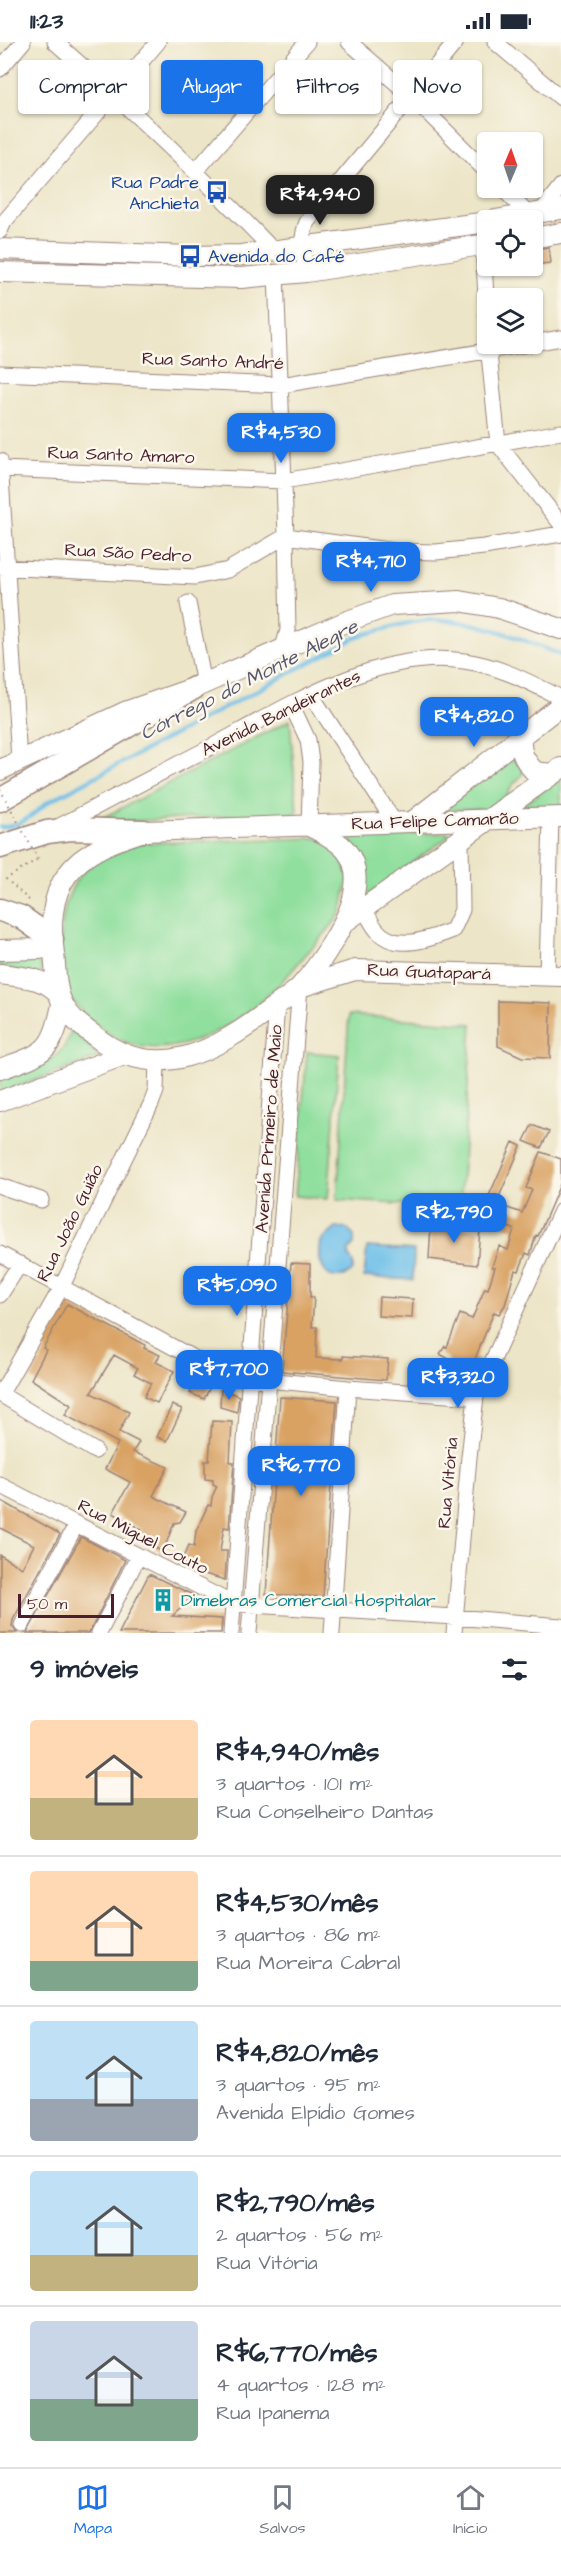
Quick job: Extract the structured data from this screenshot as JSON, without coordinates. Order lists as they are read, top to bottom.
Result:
{
  "streets": {
    "main road": ["Rua Felipe Camarão", "Rua Guatapará"],
    "street": [
      "Rua Santo André",
      "Rua Santo Amaro",
      "Rua São Pedro",
      "Avenida Bandeirantes",
      "Avenida Primeiro de Maio",
      "Rua João Guião",
      "Rua Vitória",
      "Rua Miguel Couto"
    ]
  },
  "crossings": [
    ["Rua Guatapará", "Avenida Primeiro de Maio"],
    ["Avenida Primeiro de Maio", "Rua Miguel Couto"],
    ["Rua Vitória", "Rua Miguel Couto"]
  ],
  "water": ["Córrego do Monte Alegre"],
  "places": {
    "bus stop": ["Rua Padre Anchieta", "Avenida do Café"],
    "building": ["Dimebras Comercial Hospitalar"]
  },
  "scale_bar": "50 m",
  "north": "top",
  "page": {
    "status": "11:23",
    "chip": [
      "Comprar",
      "Alugar",
      "Filtros",
      "Novo"
    ],
    "price": [
      "R$4,940",
      "R$4,530",
      "R$4,710",
      "R$4,820",
      "R$2,790",
      "R$5,090",
      "R$7,700",
      "R$3,320",
      "R$6,770"
    ],
    "scale": "50 m",
    "heading": "9 imóveis",
    "list": [
      {
        "name": "R$4,940/mês",
        "note": "3 quartos · 101 m² · Rua Conselheiro Dantas"
      },
      {
        "name": "R$4,530/mês",
        "note": "3 quartos · 86 m² · Rua Moreira Cabral"
      },
      {
        "name": "R$4,820/mês",
        "note": "3 quartos · 95 m² · Avenida Elpídio Gomes"
      },
      {
        "name": "R$2,790/mês",
        "note": "2 quartos · 56 m² · Rua Vitória"
      },
      {
        "name": "R$6,770/mês",
        "note": "4 quartos · 128 m² · Rua Ipanema"
      }
    ],
    "tabs": ["Mapa", "Salvos", "Início"]
  }
}
